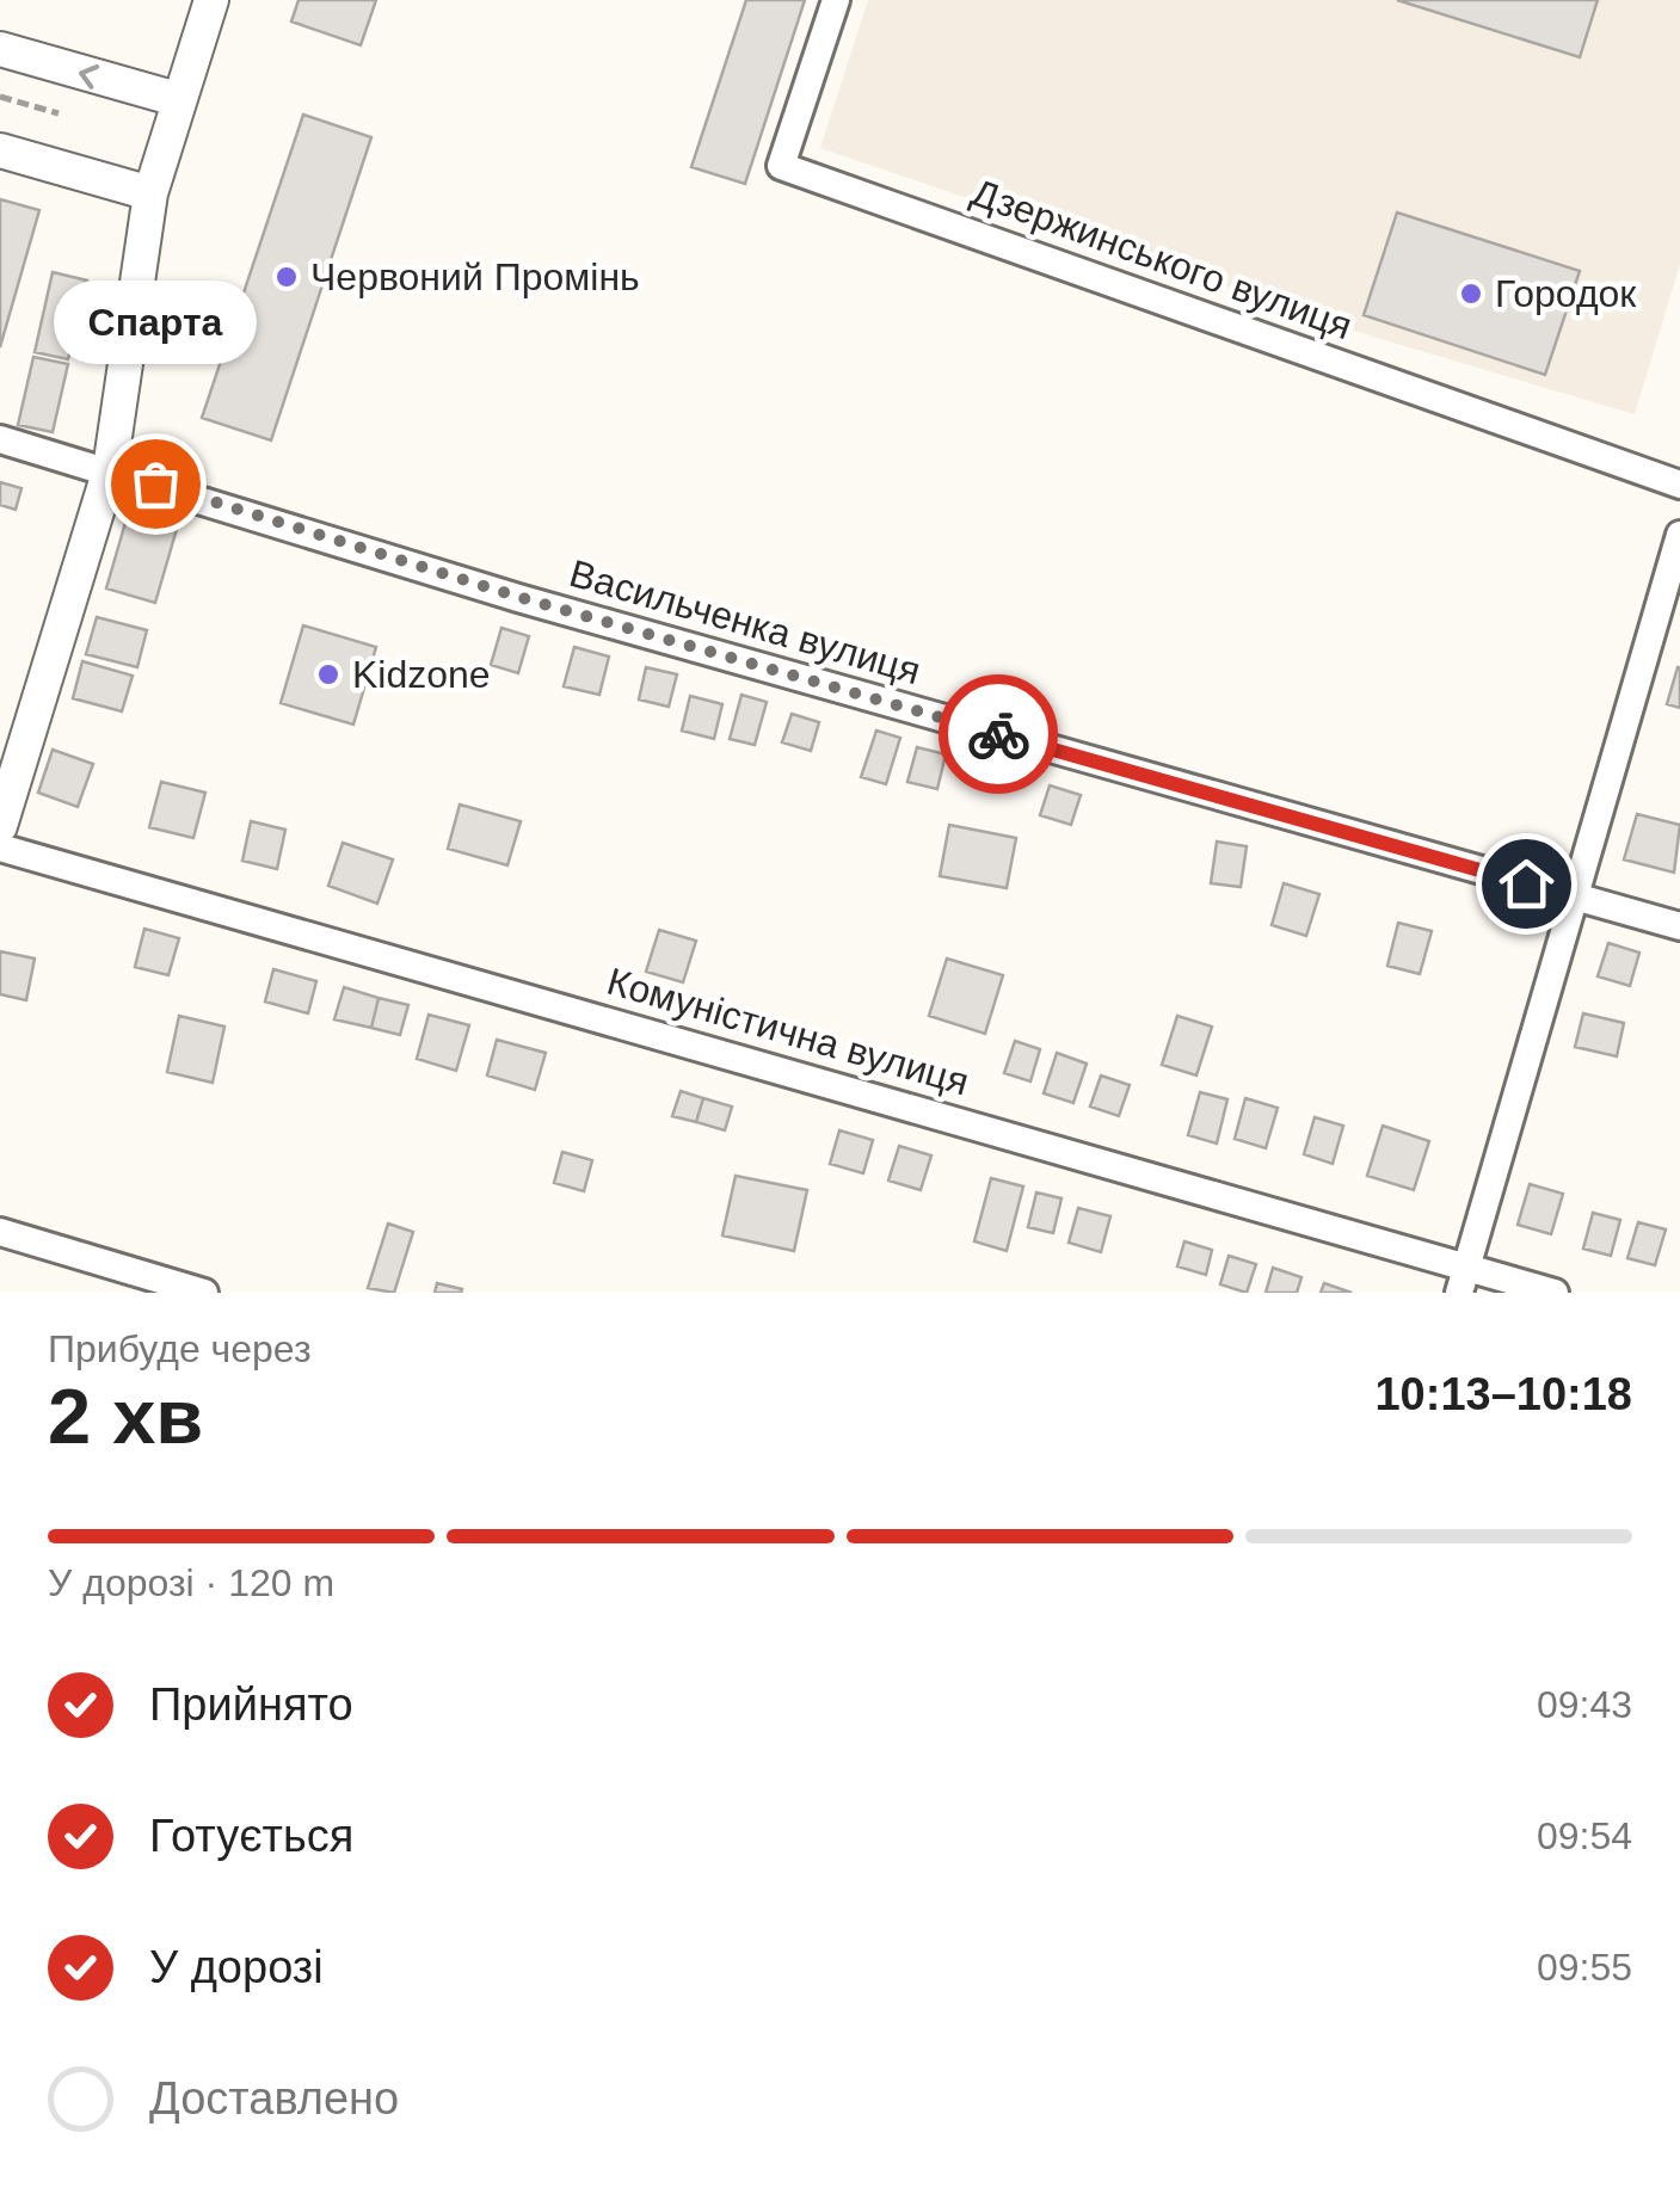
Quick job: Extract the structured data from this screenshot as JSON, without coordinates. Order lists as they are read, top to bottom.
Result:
{
  "streets": {
    "street": ["Дзержинського вулиця", "Васильченка вулиця", "Комуністична вулиця"]
  },
  "places": [
    "Червоний Промінь",
    "Городок",
    "Спарта",
    "Kidzone"
  ],
  "page": {
    "bubble": "Спарта",
    "heading": ["2 хв", "Прибуде через", "10:13–10:18"],
    "bar": "У дорозі · 120 m",
    "list": [
      ["Прийнято", "09:43"],
      ["Готується", "09:54"],
      ["У дорозі", "09:55"],
      "Доставлено"
    ]
  }
}
